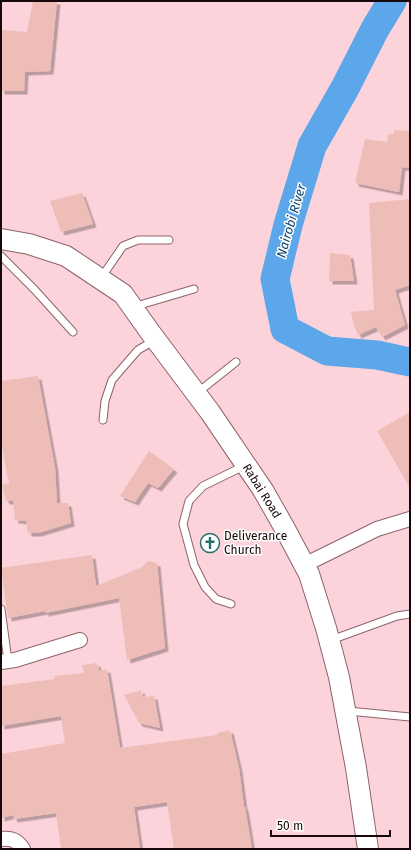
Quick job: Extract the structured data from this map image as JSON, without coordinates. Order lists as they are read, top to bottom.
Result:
{
  "streets": {
    "main road": ["Rabai Road"]
  },
  "water": ["Nairobi River"],
  "places": {
    "church": ["Deliverance Church"]
  },
  "scale_bar": "50 m"
}
